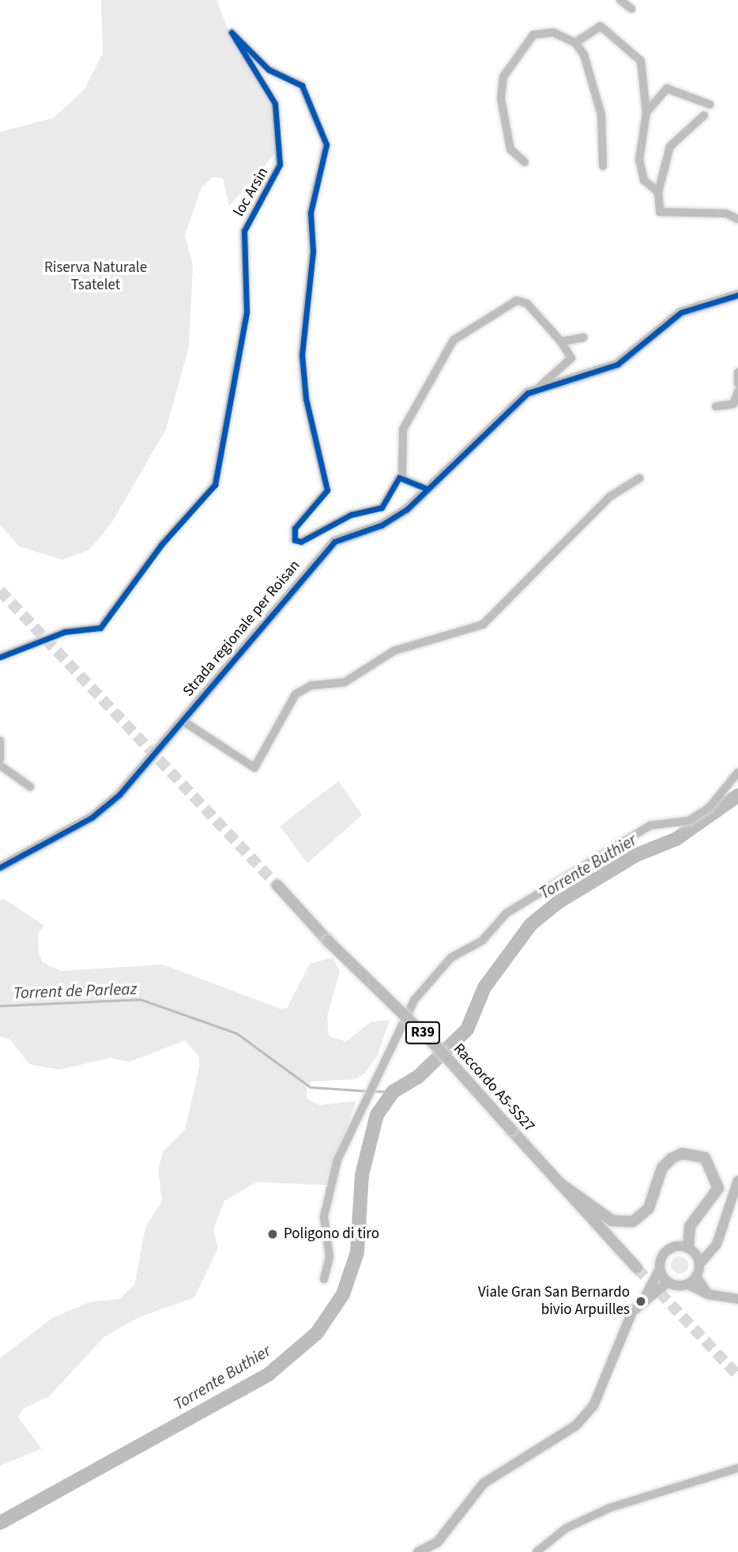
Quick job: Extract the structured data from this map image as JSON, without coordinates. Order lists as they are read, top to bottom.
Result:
{
  "streets": {
    "highway": ["R39", "Raccordo A5-SS27"],
    "main road": ["Strada regionale per Roisan"],
    "street": ["loc Arsin"]
  },
  "water": ["Torrente Buthier", "Torrent de Parleaz"],
  "parks": ["Riserva Naturale Tsatelet"],
  "places": ["Poligono di tiro", "Viale Gran San Bernardo bivio Arpuilles"]
}
